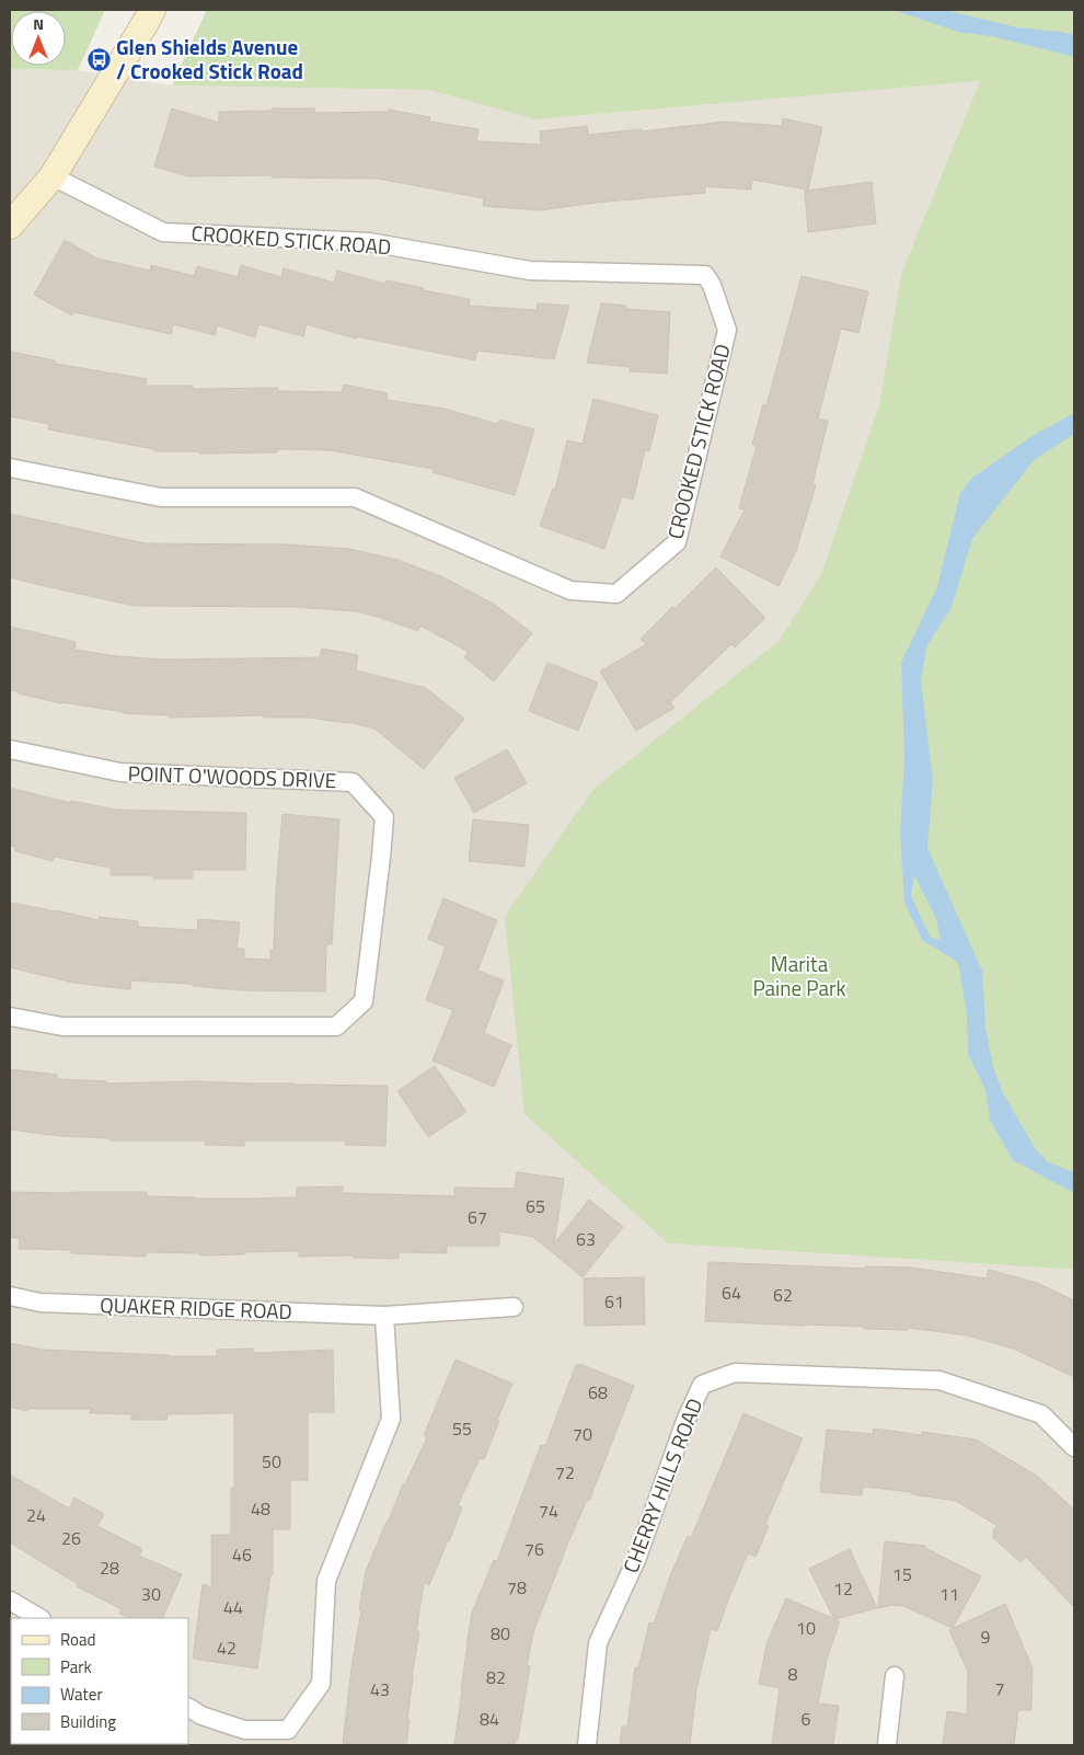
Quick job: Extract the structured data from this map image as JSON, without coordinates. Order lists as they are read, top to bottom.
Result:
{
  "streets": {
    "street": [
      "CROOKED STICK ROAD",
      "POINT O'WOODS DRIVE",
      "QUAKER RIDGE ROAD",
      "CHERRY HILLS ROAD"
    ]
  },
  "parks": ["Marita Paine Park"],
  "places": {
    "bus stop": ["Glen Shields Avenue / Crooked Stick Road"]
  },
  "house_numbers": [
    "65",
    "67",
    "63",
    "64",
    "62",
    "61",
    "68",
    "55",
    "70",
    "50",
    "72",
    "48",
    "74",
    "24",
    "26",
    "76",
    "46",
    "28",
    "15",
    "78",
    "12",
    "30",
    "11",
    "44",
    "10",
    "80",
    "9",
    "42",
    "8",
    "82",
    "7",
    "43",
    "84",
    "6"
  ],
  "legend": [
    "Road",
    "Park",
    "Water",
    "Building"
  ],
  "north": "top"
}
